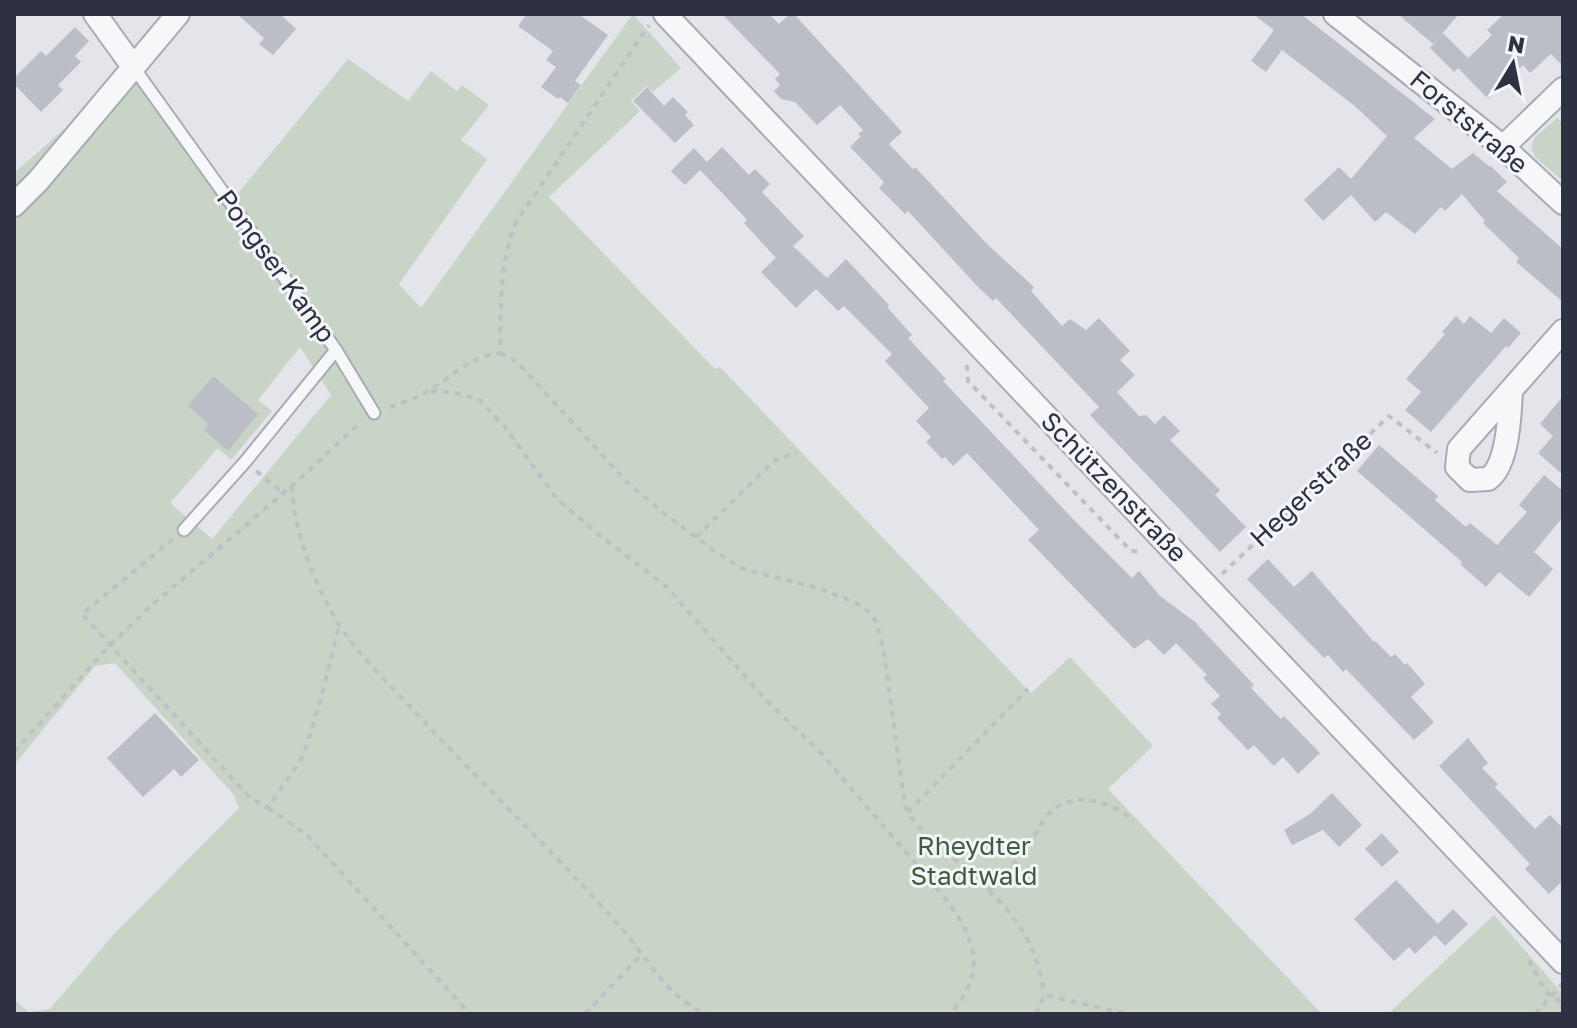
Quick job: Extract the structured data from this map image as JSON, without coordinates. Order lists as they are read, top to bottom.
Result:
{
  "streets": {
    "street": ["Forststraße", "Pongser Kamp", "Schützenstraße"],
    "path": ["Hegerstraße"]
  },
  "crossings": [
    ["Schützenstraße", "Hegerstraße"]
  ],
  "parks": ["Rheydter Stadtwald"],
  "north": "top"
}
